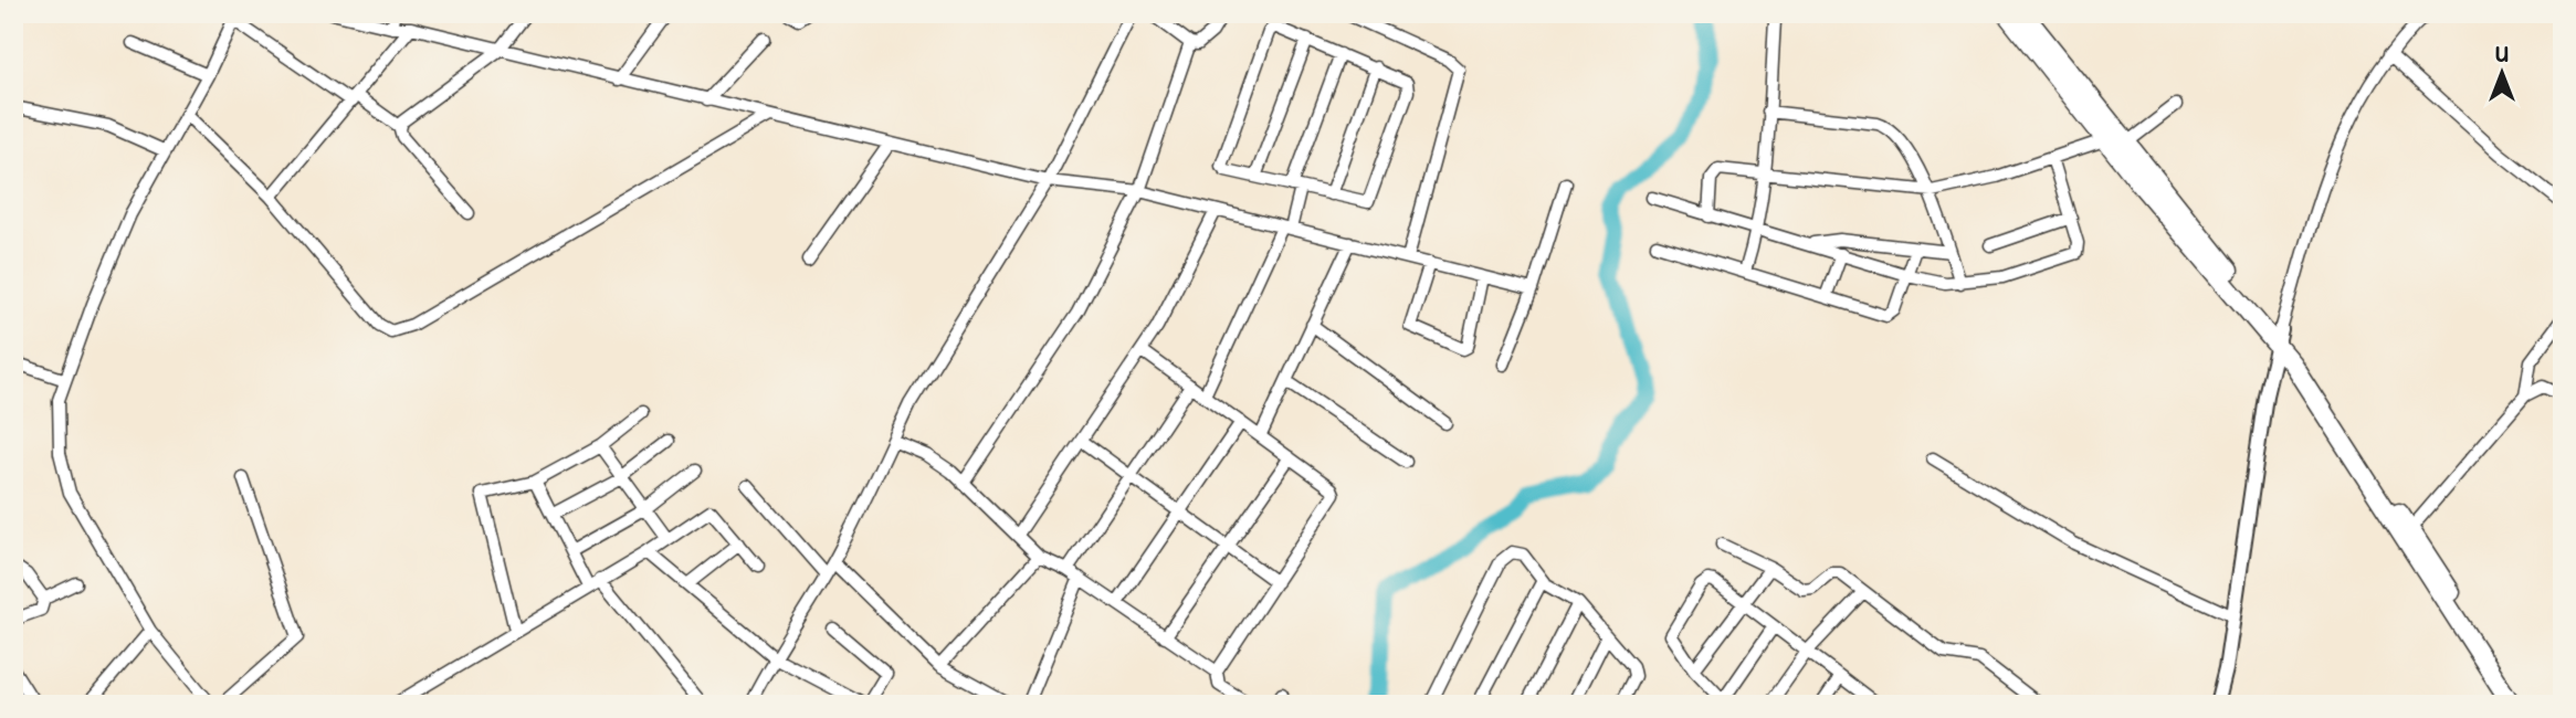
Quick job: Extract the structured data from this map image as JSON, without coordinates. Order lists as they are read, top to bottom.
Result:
{
  "north": "top"
}
